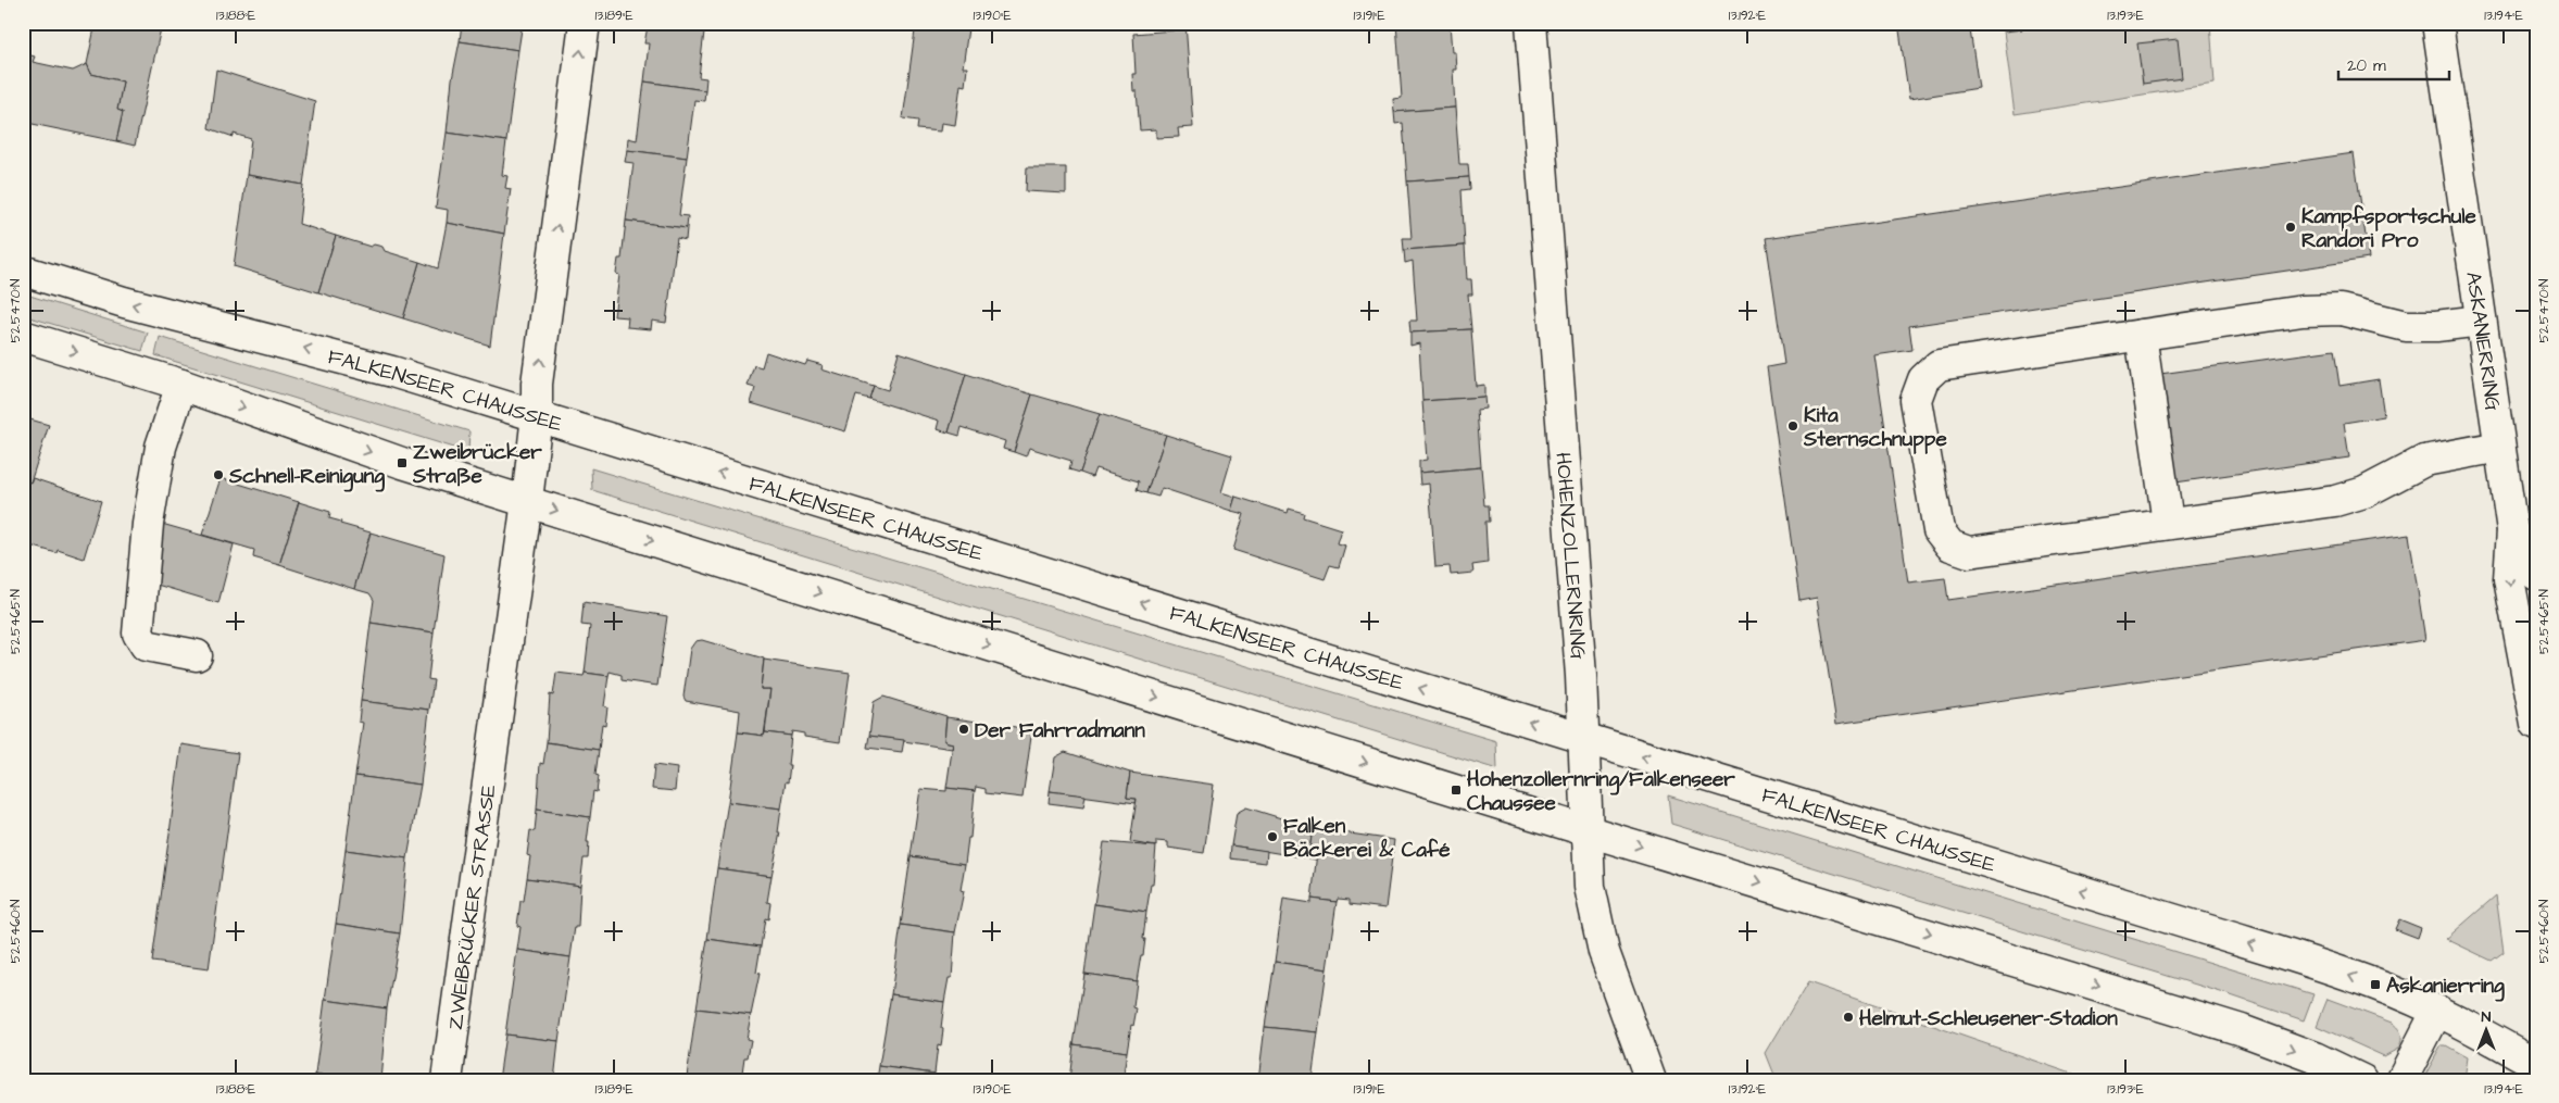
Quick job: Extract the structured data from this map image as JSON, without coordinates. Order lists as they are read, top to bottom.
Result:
{
  "streets": {
    "main road": [
      "ASKANIERRING",
      "FALKENSEER CHAUSSEE",
      "HOHENZOLLERNRING",
      "ZWEIBRÜCKER STRASSE"
    ]
  },
  "crossings": [
    ["FALKENSEER CHAUSSEE", "HOHENZOLLERNRING"],
    ["FALKENSEER CHAUSSEE", "ZWEIBRÜCKER STRASSE"]
  ],
  "one_way": ["ZWEIBRÜCKER STRASSE"],
  "places": {
    "other": [
      "Kampfsportschule Randori Pro",
      "Kita Sternschnuppe",
      "Schnell-Reinigung",
      "Der Fahrradmann",
      "Falken Bäckerei & Café",
      "Helmut-Schleusener-Stadion"
    ],
    "transit": ["Zweibrücker Straße", "Hohenzollernring/Falkenseer Chaussee", "Askanierring"]
  },
  "scale_bar": "20 m",
  "north": "top",
  "coordinates": [
    "13.188°E",
    "13.189°E",
    "13.190°E",
    "13.191°E",
    "13.192°E",
    "13.193°E",
    "13.194°E",
    "52.5470°N",
    "52.5465°N",
    "52.5460°N"
  ]
}
